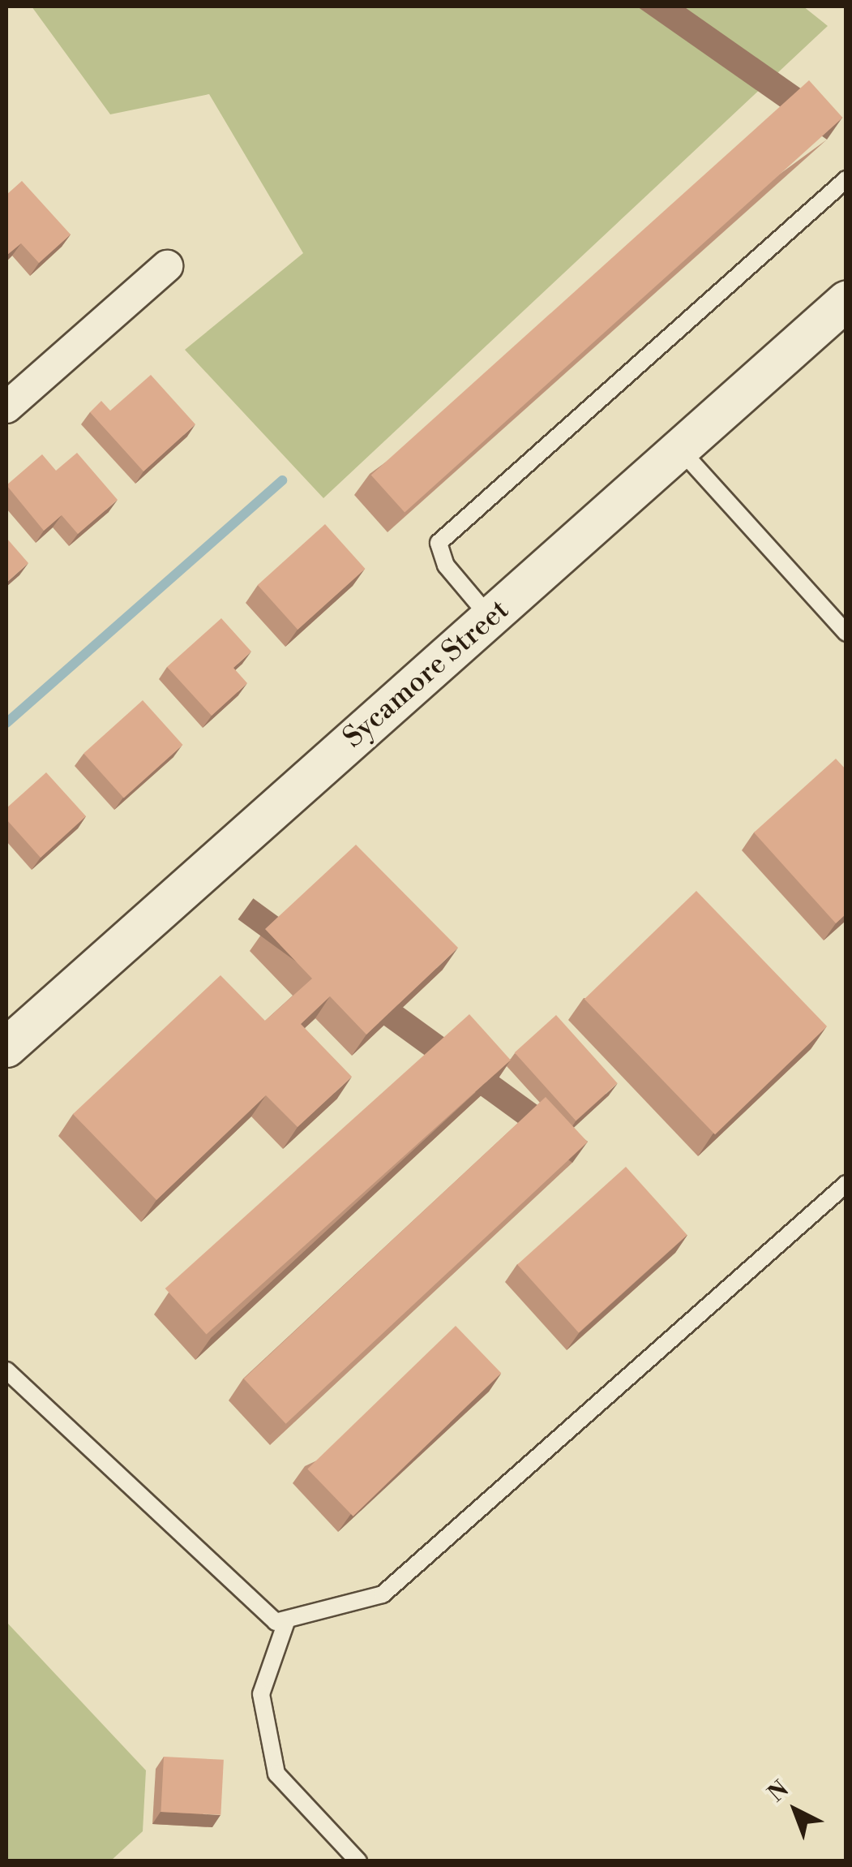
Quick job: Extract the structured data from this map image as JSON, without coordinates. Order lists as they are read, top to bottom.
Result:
{
  "streets": {
    "street": ["Sycamore Street"]
  },
  "north": "top left"
}
